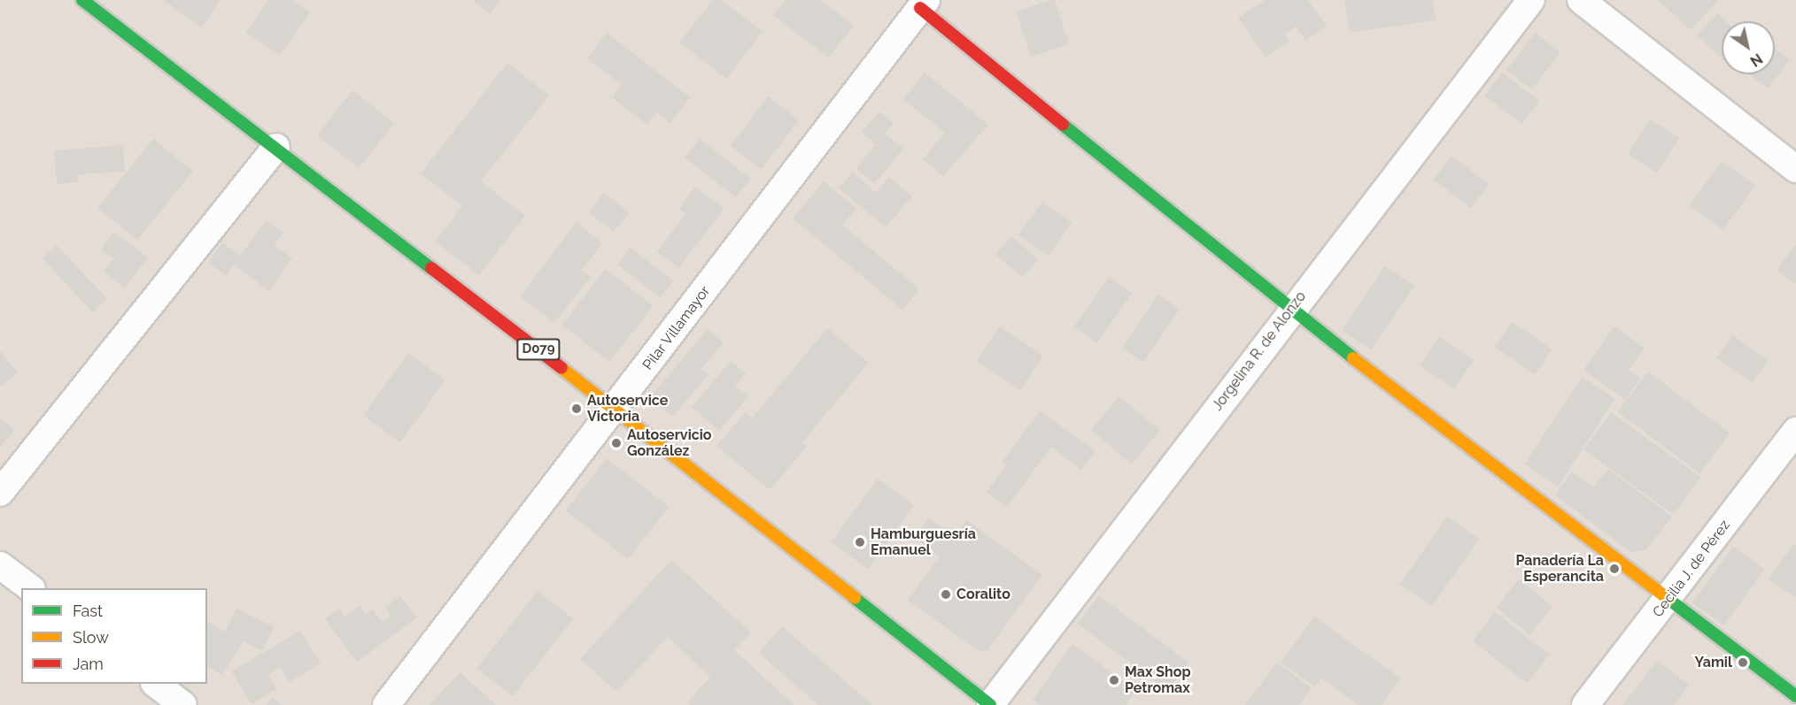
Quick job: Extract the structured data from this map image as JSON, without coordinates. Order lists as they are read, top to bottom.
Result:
{
  "streets": {
    "main road": ["D079"],
    "street": ["Pilar Villamayor", "Jorgelina R. de Alonzo", "Cecilia J. de Pérez"]
  },
  "crossings": [
    ["Pilar Villamayor", "D079"],
    ["D079", "Jorgelina R. de Alonzo"]
  ],
  "places": [
    "Autoservice Victoria",
    "Autoservicio González",
    "Hamburguesría Emanuel",
    "Panadería La Esperancita",
    "Coralito",
    "Yamil",
    "Max Shop Petromax"
  ],
  "legend": ["Fast", "Slow", "Jam"],
  "north": "bottom right"
}
